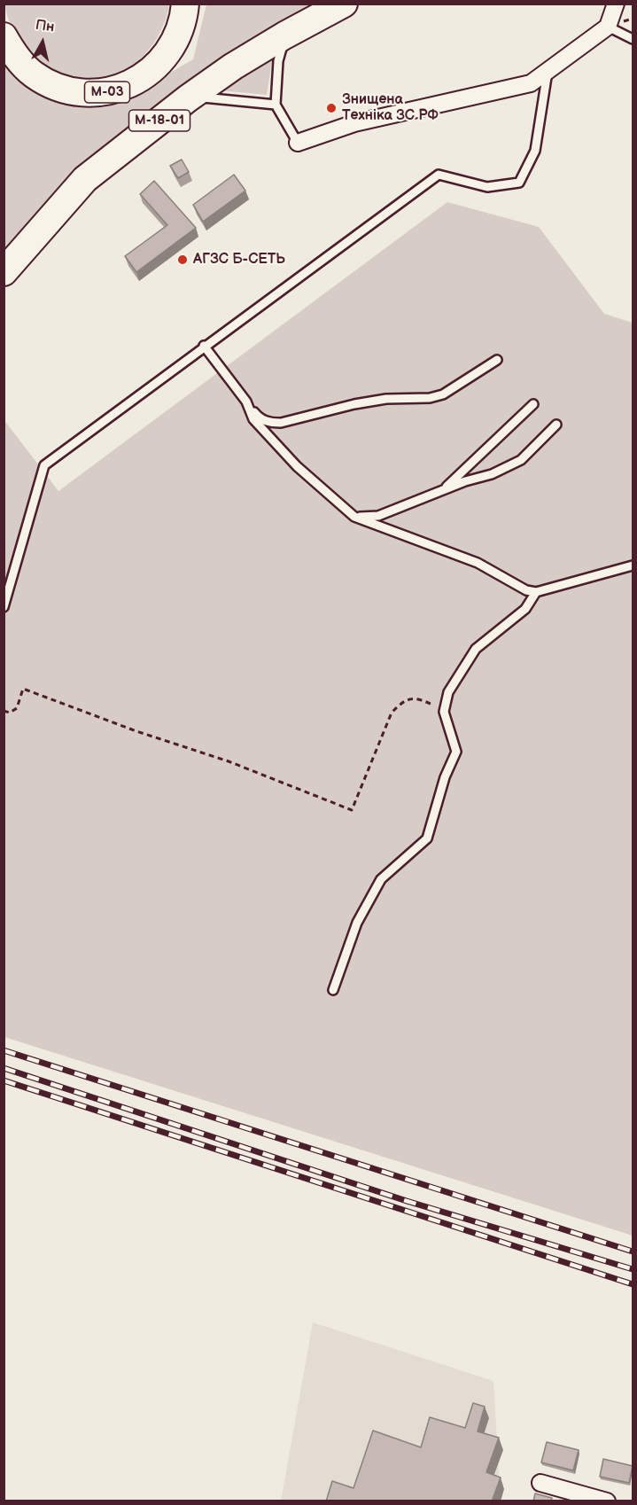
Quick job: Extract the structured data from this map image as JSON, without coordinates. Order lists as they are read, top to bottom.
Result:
{
  "streets": {
    "highway": ["М-03", "М-18-01"]
  },
  "places": ["Знищена Техніка ЗС РФ", "АГЗС Б-СЕТЬ"],
  "north": "top"
}
